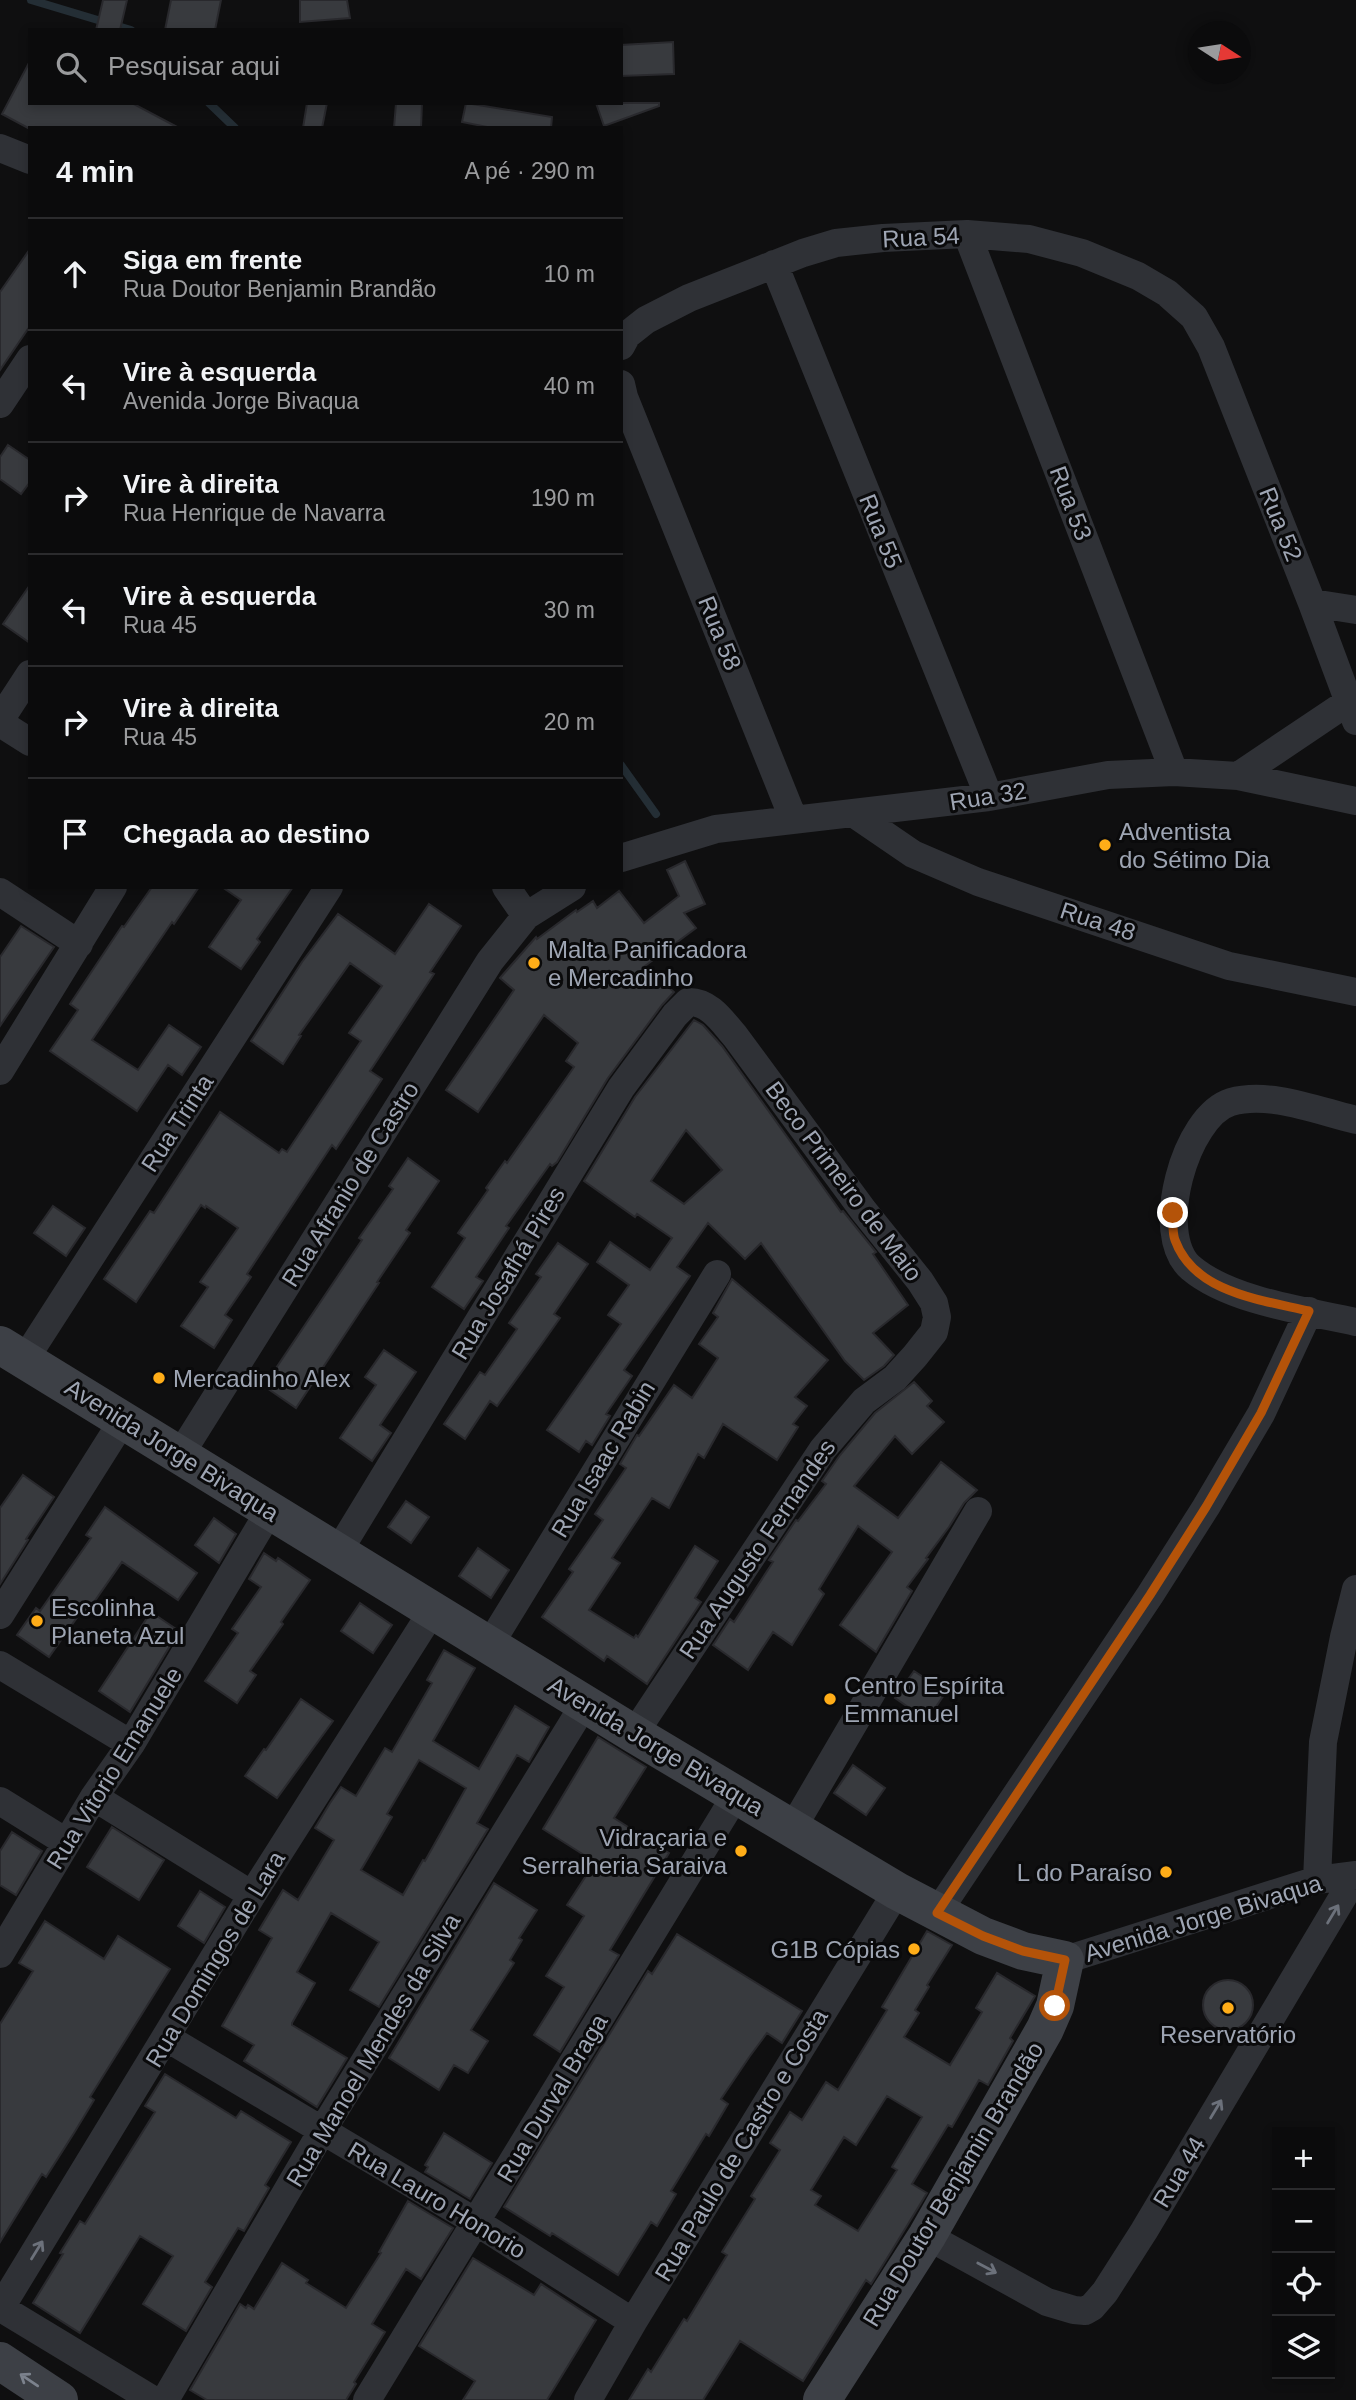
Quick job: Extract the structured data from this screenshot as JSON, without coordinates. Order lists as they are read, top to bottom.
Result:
{
  "streets": {
    "street": [
      "Rua 54",
      "Rua 53",
      "Rua 52",
      "Rua 55",
      "Rua 58",
      "Rua 32",
      "Rua 48",
      "Rua Trinta",
      "Beco Primeiro de Maio",
      "Rua Afranio de Castro",
      "Rua Josafhá Pires",
      "Avenida Jorge Bivaqua",
      "Rua Isaac Rabin",
      "Rua Augusto Fernandes",
      "Rua Vitorio Emanuele",
      "Rua Domingos de Lara",
      "Rua Manoel Mendes da Silva",
      "Rua Durval Braga",
      "Rua Paulo de Castro e Costa",
      "Rua 44",
      "Rua Doutor Benjamin Brandão",
      "Rua Lauro Honorio"
    ]
  },
  "crossings": [
    ["Rua 54", "Rua 53"],
    ["Rua 54", "Rua 52"],
    ["Rua 54", "Rua 55"],
    ["Rua 53", "Rua 32"],
    ["Rua 52", "Rua 32"],
    ["Rua 55", "Rua 32"],
    ["Rua 58", "Rua 32"],
    ["Rua 32", "Rua 48"],
    ["Rua Trinta", "Avenida Jorge Bivaqua"],
    ["Beco Primeiro de Maio", "Rua Josafhá Pires"],
    ["Beco Primeiro de Maio", "Rua Augusto Fernandes"],
    ["Rua Afranio de Castro", "Avenida Jorge Bivaqua"],
    ["Rua Josafhá Pires", "Avenida Jorge Bivaqua"],
    ["Avenida Jorge Bivaqua", "Rua Isaac Rabin"],
    ["Avenida Jorge Bivaqua", "Rua Augusto Fernandes"],
    ["Avenida Jorge Bivaqua", "Rua Vitorio Emanuele"],
    ["Avenida Jorge Bivaqua", "Rua Domingos de Lara"],
    ["Avenida Jorge Bivaqua", "Rua Manoel Mendes da Silva"],
    ["Avenida Jorge Bivaqua", "Rua Durval Braga"],
    ["Avenida Jorge Bivaqua", "Rua Paulo de Castro e Costa"],
    ["Avenida Jorge Bivaqua", "Rua 44"],
    ["Avenida Jorge Bivaqua", "Rua Doutor Benjamin Brandão"],
    ["Rua Domingos de Lara", "Rua Lauro Honorio"],
    ["Rua Manoel Mendes da Silva", "Rua Lauro Honorio"],
    ["Rua Durval Braga", "Rua Lauro Honorio"],
    ["Rua Paulo de Castro e Costa", "Rua Lauro Honorio"],
    ["Rua 44", "Rua Doutor Benjamin Brandão"]
  ],
  "one_way": ["Rua Domingos de Lara", "Rua 44"],
  "places": [
    "Adventista do Sétimo Dia",
    "Malta Panificadora e Mercadinho",
    "Mercadinho Alex",
    "Escolinha Planeta Azul",
    "Centro Espírita Emmanuel",
    "Vidraçaria e Serralheria Saraiva",
    "L do Paraíso",
    "G1B Cópias",
    "Reservatório"
  ],
  "north": "right",
  "page": {
    "search": "Pesquisar aqui",
    "heading": ["4 min", "A pé · 290 m"],
    "list": [
      ["Siga em frente", "Rua Doutor Benjamin Brandão", "10 m"],
      ["Vire à esquerda", "Avenida Jorge Bivaqua", "40 m"],
      ["Vire à direita", "Rua Henrique de Navarra", "190 m"],
      ["Vire à esquerda", "Rua 45", "30 m"],
      ["Vire à direita", "Rua 45", "20 m"],
      "Chegada ao destino"
    ],
    "map_buttons": ["+", "−"]
  }
}
